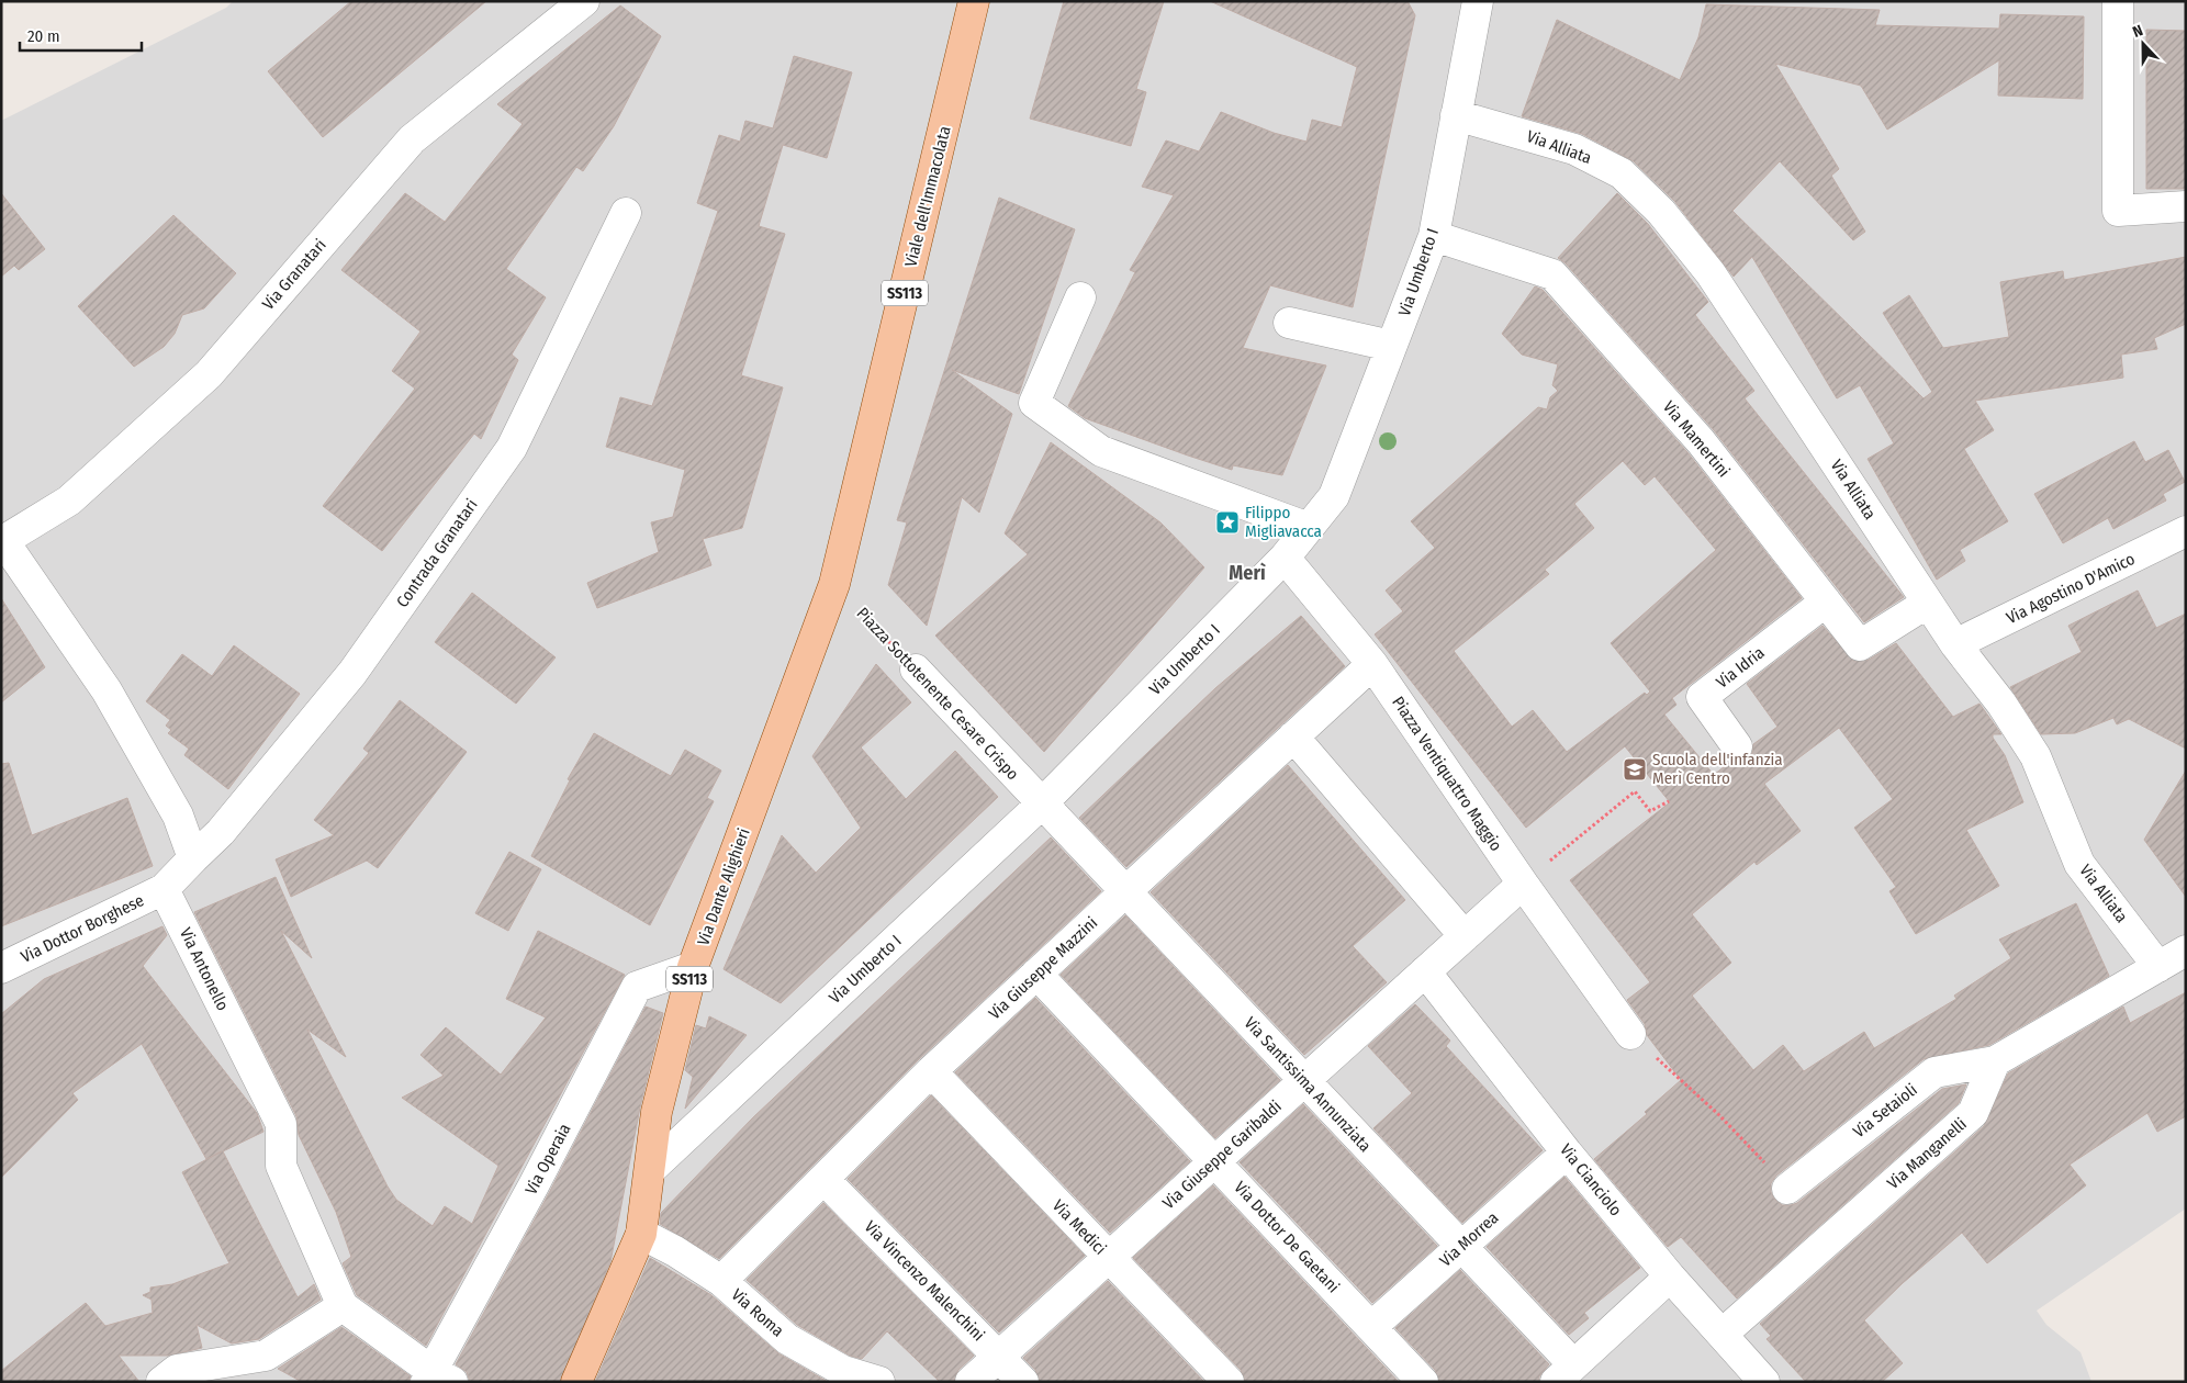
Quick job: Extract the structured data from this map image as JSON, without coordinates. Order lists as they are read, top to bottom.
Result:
{
  "streets": {
    "main road": ["Viale dell'Immacolata", "SS113", "Via Dante Alighieri"],
    "street": [
      "Via Alliata",
      "Via Umberto I",
      "Via Granatari",
      "Via Mamertini",
      "Contrada Granatari",
      "Via Agostino D'Amico",
      "Via Idria",
      "Piazza Sottotenente Cesare Crispo",
      "Piazza Ventiquattro Maggio",
      "Via Dottor Borghese",
      "Via Giuseppe Mazzini",
      "Via Antonello",
      "Via Santissima Annunziata",
      "Via Setaioli",
      "Via Manganelli",
      "Via Giuseppe Garibaldi",
      "Via Operaia",
      "Via Cianciolo",
      "Via Medici",
      "Via Dottor De Gaetani",
      "Via Morrea",
      "Via Vincenzo Malenchini",
      "Via Roma"
    ]
  },
  "crossings": [
    ["Via Alliata", "Via Umberto I"],
    ["Via Alliata", "Via Mamertini"],
    ["Via Alliata", "Via Agostino D'Amico"],
    ["Viale dell'Immacolata", "Piazza Sottotenente Cesare Crispo"],
    ["Viale dell'Immacolata", "Via Dante Alighieri"],
    ["Via Umberto I", "Via Mamertini"],
    ["Via Umberto I", "Piazza Sottotenente Cesare Crispo"],
    ["Via Umberto I", "Piazza Ventiquattro Maggio"],
    ["Via Umberto I", "Via Dante Alighieri"],
    ["Via Umberto I", "Via Santissima Annunziata"],
    ["Via Mamertini", "Via Idria"],
    ["Piazza Sottotenente Cesare Crispo", "Via Dante Alighieri"],
    ["Piazza Sottotenente Cesare Crispo", "Via Santissima Annunziata"],
    ["Piazza Ventiquattro Maggio", "Via Giuseppe Mazzini"],
    ["Piazza Ventiquattro Maggio", "Via Giuseppe Garibaldi"],
    ["Via Dante Alighieri", "Via Operaia"],
    ["Via Dante Alighieri", "Via Roma"],
    ["Via Dottor Borghese", "Via Antonello"],
    ["Via Giuseppe Mazzini", "Via Santissima Annunziata"],
    ["Via Giuseppe Mazzini", "Via Medici"],
    ["Via Giuseppe Mazzini", "Via Dottor De Gaetani"],
    ["Via Giuseppe Mazzini", "Via Vincenzo Malenchini"],
    ["Via Giuseppe Mazzini", "Via Roma"],
    ["Via Santissima Annunziata", "Via Giuseppe Garibaldi"],
    ["Via Santissima Annunziata", "Via Morrea"],
    ["Via Setaioli", "Via Manganelli"],
    ["Via Manganelli", "Via Cianciolo"],
    ["Via Giuseppe Garibaldi", "Via Cianciolo"],
    ["Via Giuseppe Garibaldi", "Via Medici"],
    ["Via Giuseppe Garibaldi", "Via Dottor De Gaetani"],
    ["Via Giuseppe Garibaldi", "Via Vincenzo Malenchini"],
    ["Via Cianciolo", "Via Morrea"],
    ["Via Dottor De Gaetani", "Via Morrea"]
  ],
  "districts": ["Merì"],
  "places": {
    "place": ["Filippo Migliavacca"],
    "school or university": ["Scuola dell'infanzia Merì Centro"]
  },
  "scale_bar": "20 m",
  "north": "top"
}
